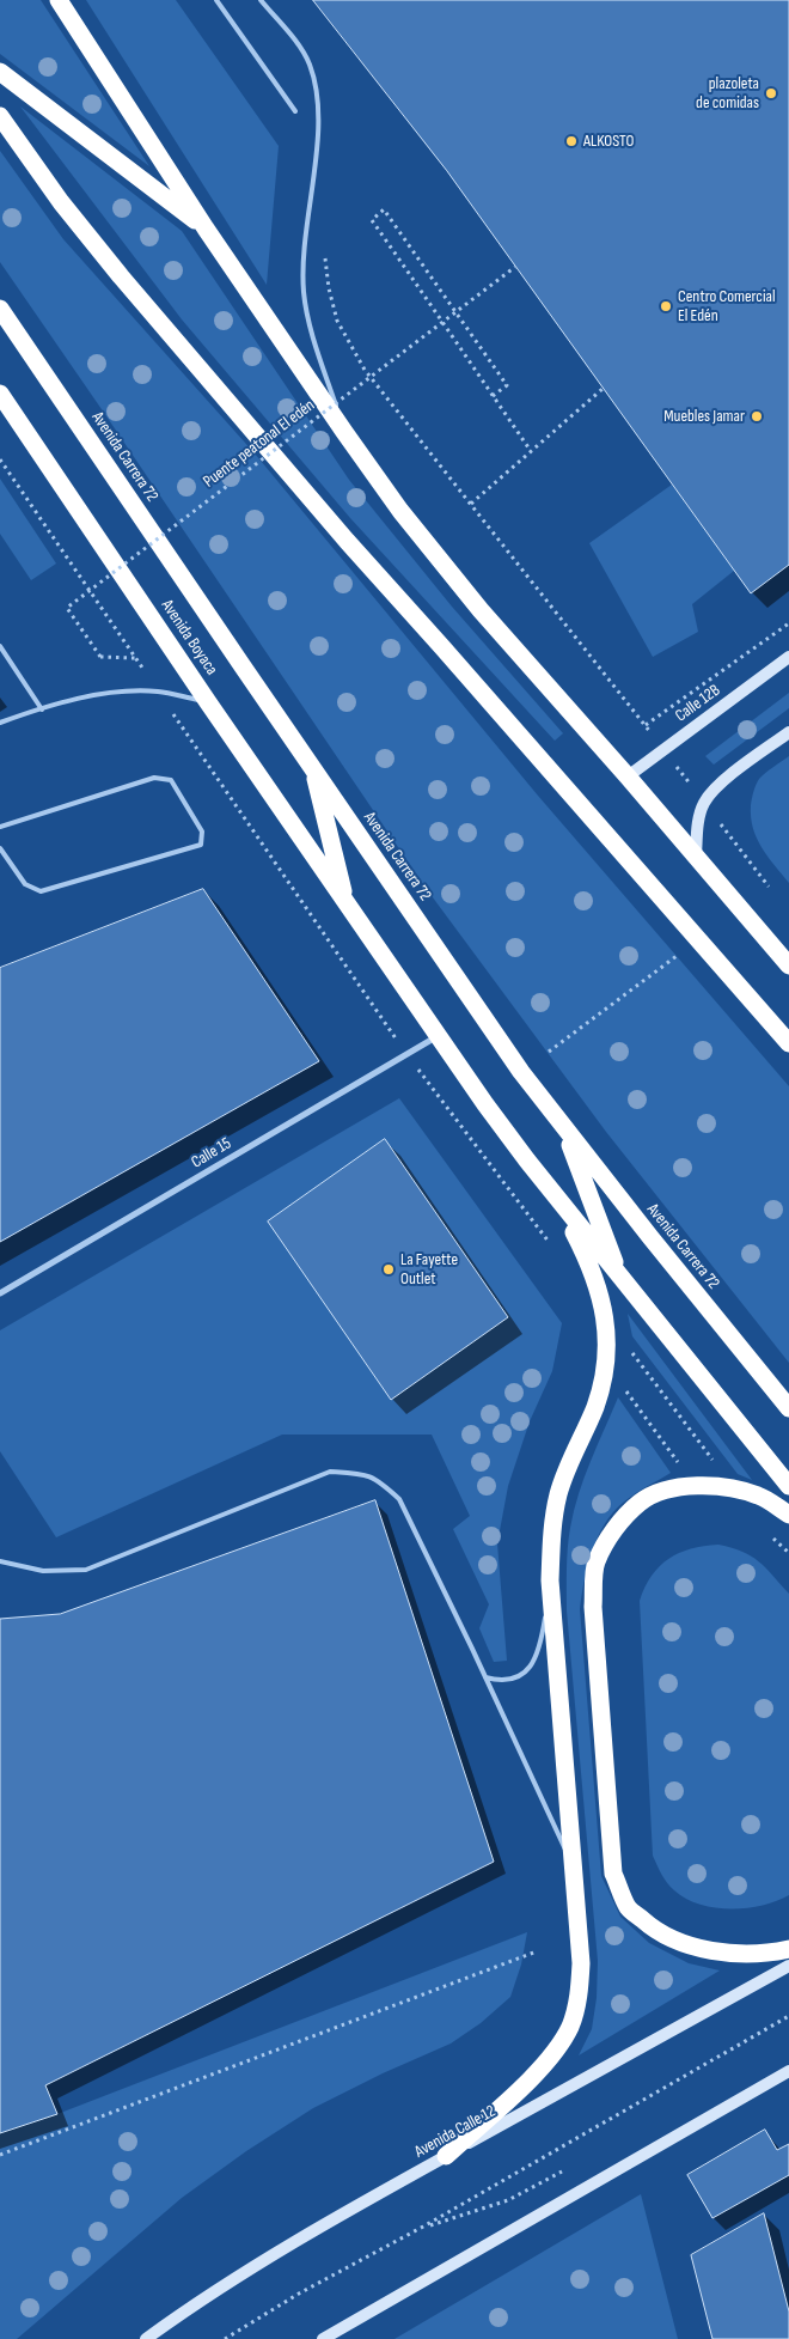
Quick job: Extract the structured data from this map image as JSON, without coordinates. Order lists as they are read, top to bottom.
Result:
{
  "streets": {
    "highway": ["Avenida Carrera 72", "Avenida Boyaca"],
    "main road": ["Calle 12B", "Avenida Calle 12"],
    "street": ["Calle 15"],
    "path": ["Puente peatonal El edén"]
  },
  "places": [
    "plazoleta de comidas",
    "ALKOSTO",
    "Centro Comercial El Edén",
    "Muebles Jamar",
    "La Fayette Outlet"
  ]
}
